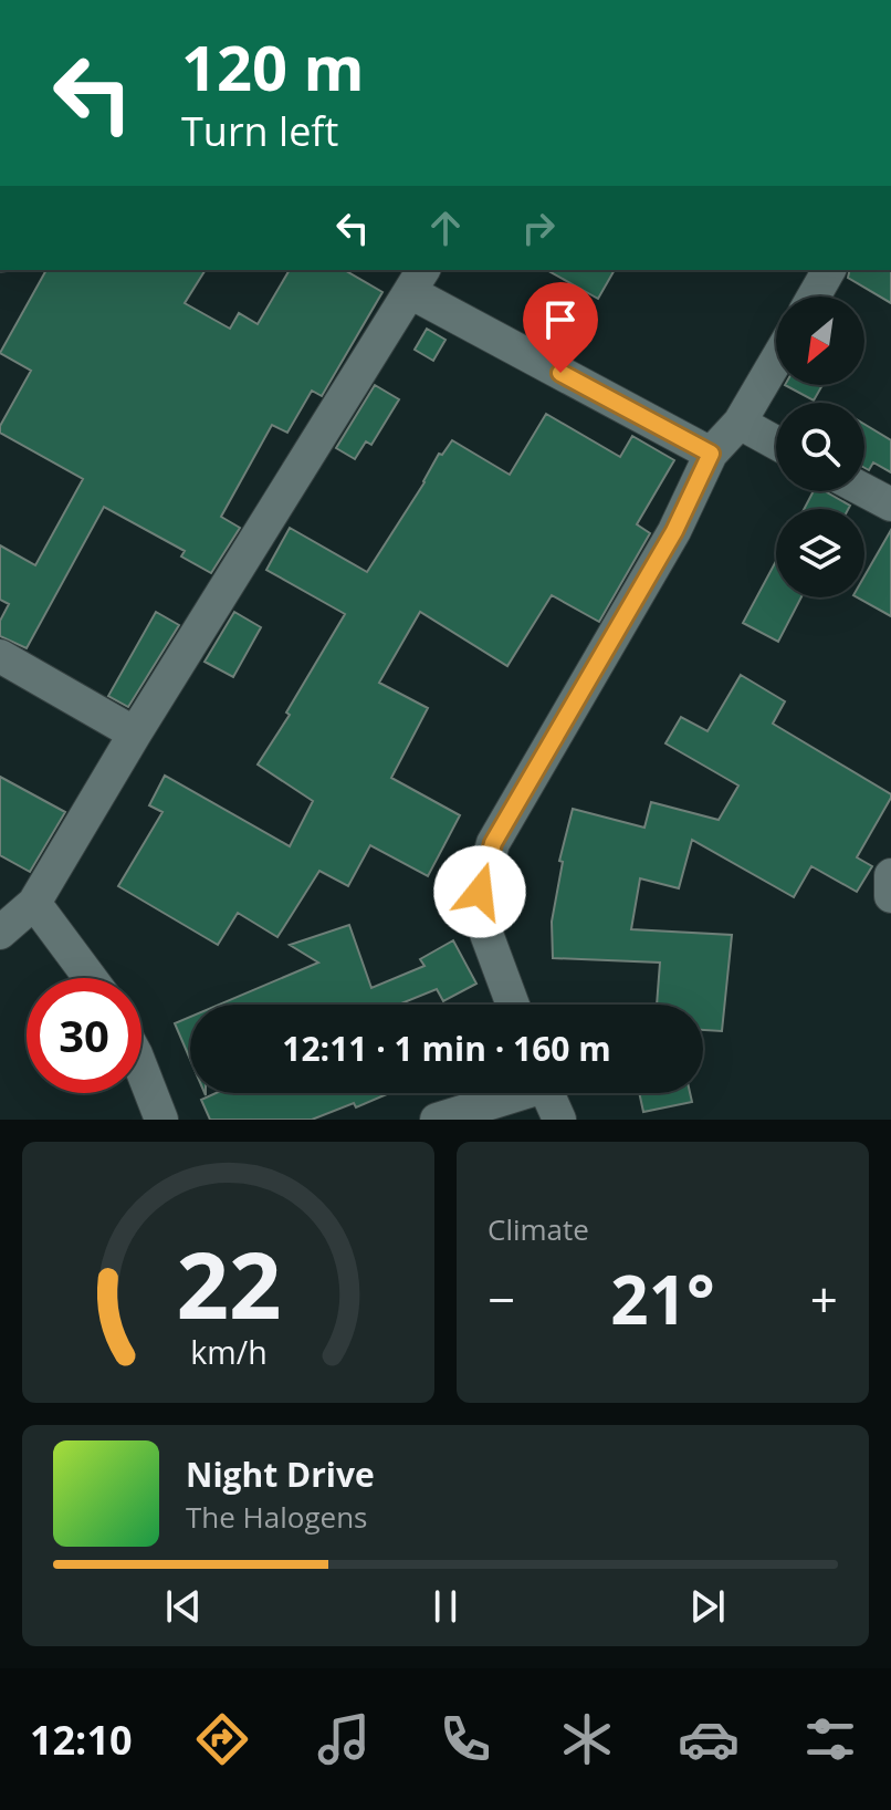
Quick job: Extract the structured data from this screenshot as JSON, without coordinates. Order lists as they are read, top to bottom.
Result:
{
  "north": "bottom left",
  "page": {
    "turn": ["120 m", "Turn left"],
    "limit": "30",
    "trip": "12:11 · 1 min · 160 m",
    "tile": "Climate",
    "heat": ["−", "21°", "+"],
    "song": ["Night Drive", "The Halogens"],
    "tabs": "12:10",
    "gauge": ["22", "km/h"]
  }
}
